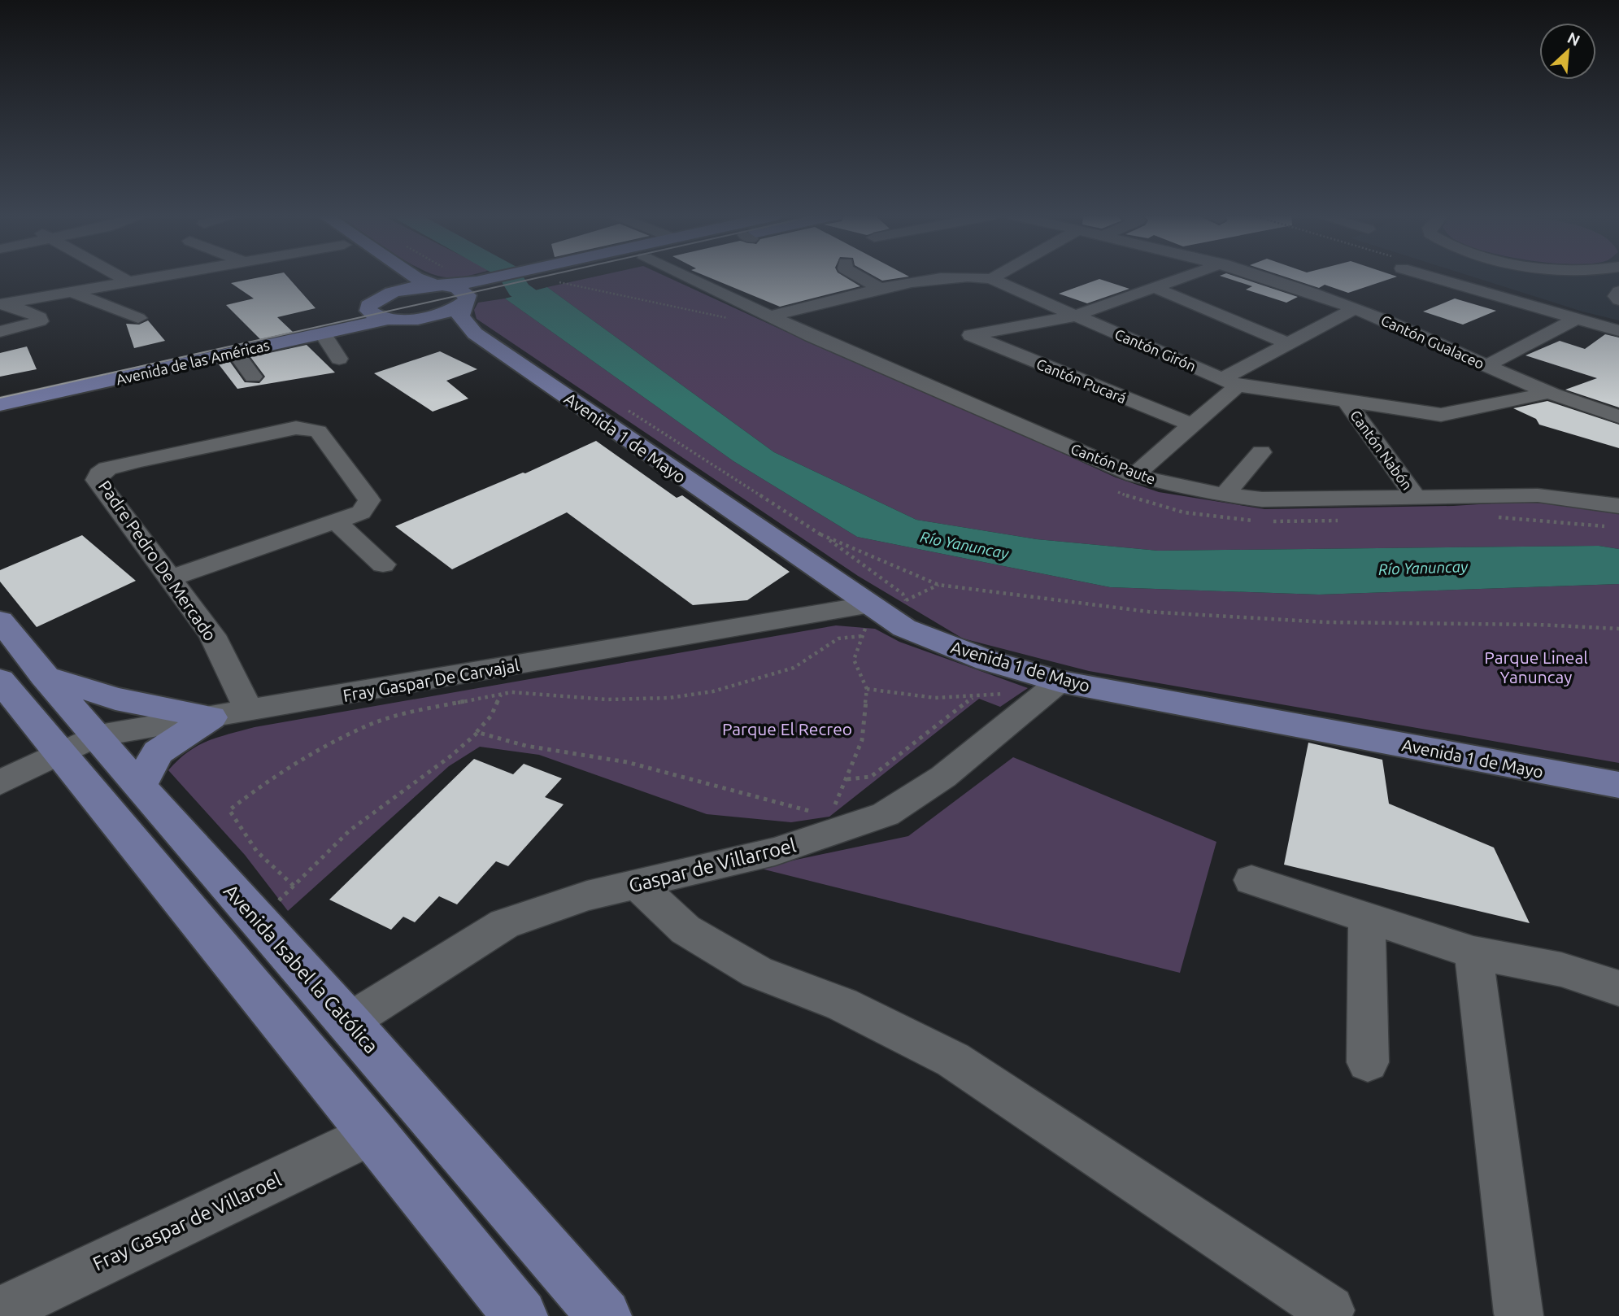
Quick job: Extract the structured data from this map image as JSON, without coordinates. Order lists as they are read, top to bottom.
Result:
{
  "streets": {
    "main road": ["Avenida de las Américas", "Avenida 1 de Mayo", "Avenida Isabel la Católica"],
    "street": [
      "Cantón Gualaceo",
      "Cantón Girón",
      "Cantón Pucará",
      "Cantón Nabón",
      "Cantón Paute",
      "Padre Pedro De Mercado",
      "Fray Gaspar De Carvajal",
      "Gaspar de Villarroel",
      "Fray Gaspar de Villaroel"
    ]
  },
  "crossings": [
    ["Cantón Gualaceo", "Cantón Girón"],
    ["Cantón Girón", "Cantón Pucará"],
    ["Cantón Girón", "Cantón Nabón"],
    ["Cantón Girón", "Cantón Paute"],
    ["Avenida de las Américas", "Avenida 1 de Mayo"],
    ["Avenida 1 de Mayo", "Fray Gaspar De Carvajal"],
    ["Avenida 1 de Mayo", "Gaspar de Villarroel"],
    ["Cantón Nabón", "Cantón Paute"],
    ["Padre Pedro De Mercado", "Fray Gaspar De Carvajal"],
    ["Fray Gaspar De Carvajal", "Avenida Isabel la Católica"],
    ["Gaspar de Villarroel", "Avenida Isabel la Católica"],
    ["Avenida Isabel la Católica", "Fray Gaspar de Villaroel"]
  ],
  "water": ["Río Yanuncay"],
  "parks": ["Parque Lineal Yanuncay", "Parque El Recreo"],
  "north": "top right"
}
